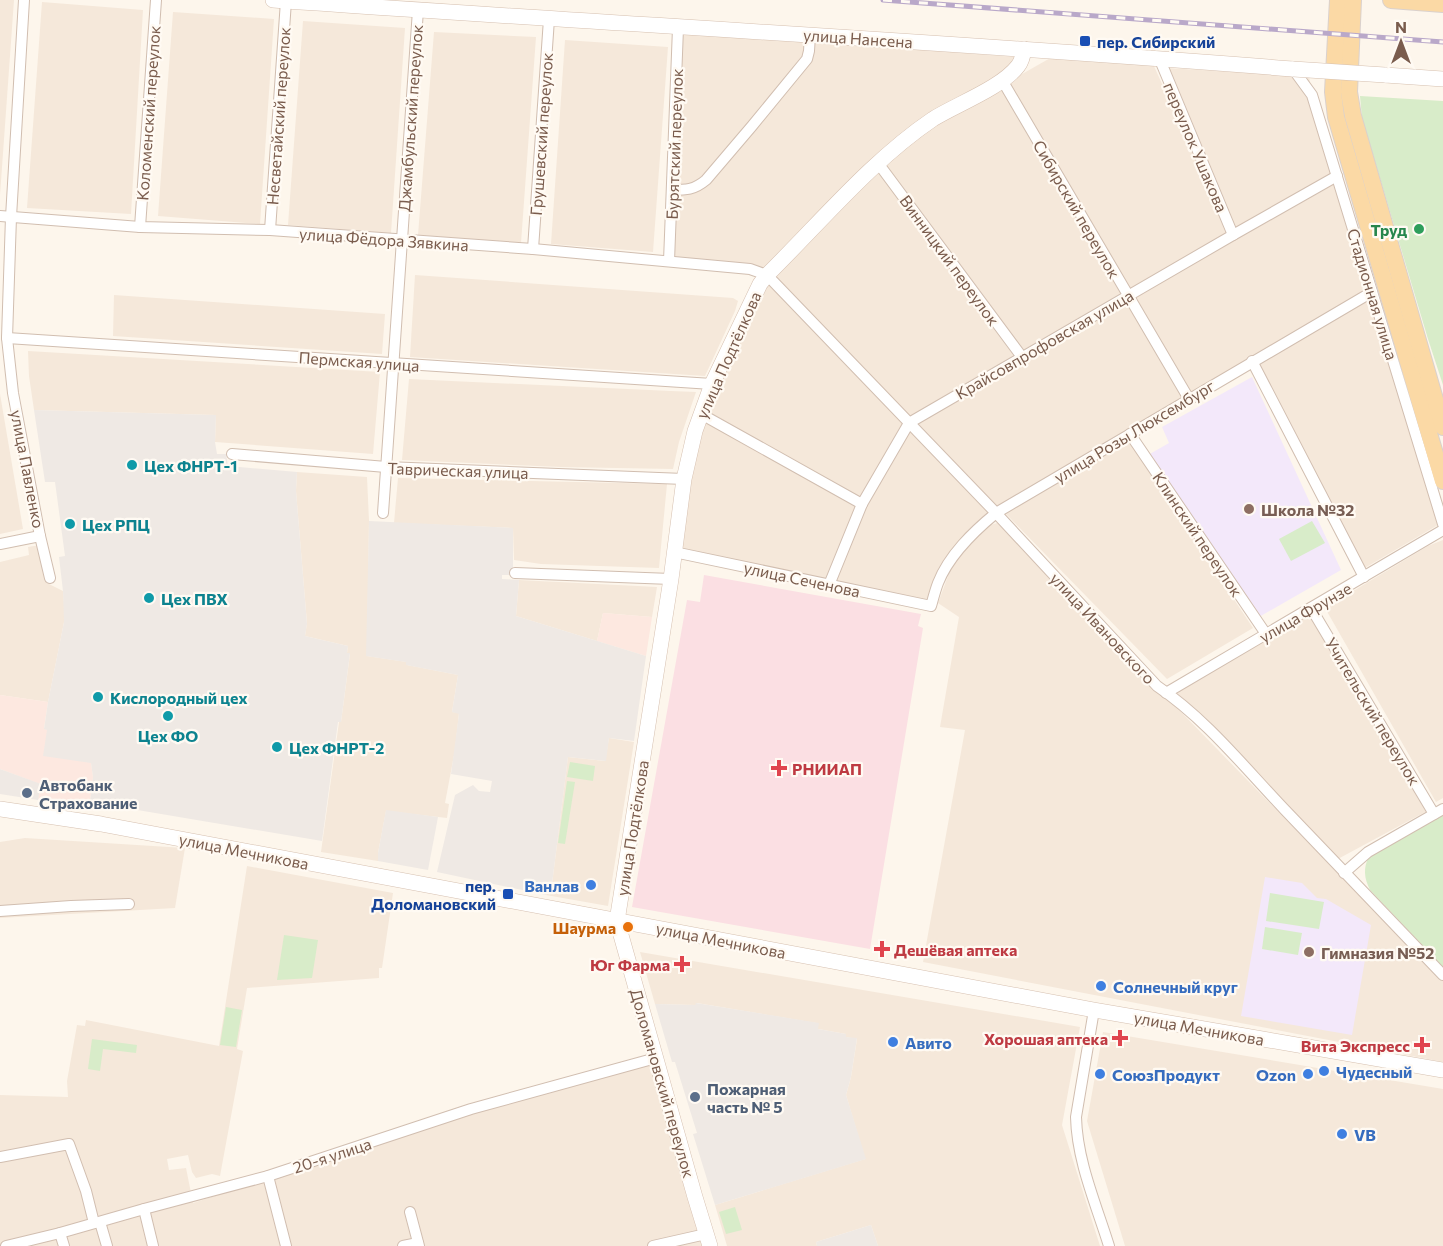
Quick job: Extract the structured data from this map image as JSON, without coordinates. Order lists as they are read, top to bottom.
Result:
{
  "streets": {
    "main road": [
      "улица Нансена",
      "Стадионная улица",
      "улица Подтёлкова",
      "улица Мечникова",
      "Доломановский переулок"
    ],
    "street": [
      "Коломенский переулок",
      "Несветайский переулок",
      "Джамбульский переулок",
      "Грушевский переулок",
      "Бурятский переулок",
      "переулок Ушакова",
      "Сибирский переулок",
      "улица Фёдора Зявкина",
      "Винницкий переулок",
      "Крайсовпрофовская улица",
      "Пермская улица",
      "улица Розы Люксембург",
      "улица Павленко",
      "Таврическая улица",
      "Клинский переулок",
      "улица Сеченова",
      "улица Фрунзе",
      "улица Ивановского",
      "Учительский переулок",
      "20-я улица"
    ]
  },
  "crossings": [
    ["улица Нансена", "Несветайский переулок"],
    ["улица Нансена", "Джамбульский переулок"],
    ["улица Нансена", "Грушевский переулок"],
    ["улица Нансена", "Бурятский переулок"],
    ["улица Нансена", "переулок Ушакова"],
    ["улица Нансена", "Стадионная улица"],
    ["улица Нансена", "улица Подтёлкова"],
    ["Коломенский переулок", "улица Фёдора Зявкина"],
    ["Несветайский переулок", "улица Фёдора Зявкина"],
    ["Джамбульский переулок", "улица Фёдора Зявкина"],
    ["Джамбульский переулок", "Пермская улица"],
    ["Джамбульский переулок", "Таврическая улица"],
    ["Грушевский переулок", "улица Фёдора Зявкина"],
    ["Бурятский переулок", "улица Фёдора Зявкина"],
    ["переулок Ушакова", "Крайсовпрофовская улица"],
    ["Сибирский переулок", "Крайсовпрофовская улица"],
    ["Сибирский переулок", "улица Подтёлкова"],
    ["Сибирский переулок", "улица Розы Люксембург"],
    ["улица Фёдора Зявкина", "улица Подтёлкова"],
    ["улица Фёдора Зявкина", "улица Павленко"],
    ["улица Фёдора Зявкина", "улица Ивановского"],
    ["Винницкий переулок", "Крайсовпрофовская улица"],
    ["Винницкий переулок", "улица Подтёлкова"],
    ["Стадионная улица", "Крайсовпрофовская улица"],
    ["Стадионная улица", "улица Розы Люксембург"],
    ["Крайсовпрофовская улица", "улица Сеченова"],
    ["Крайсовпрофовская улица", "улица Ивановского"],
    ["улица Подтёлкова", "Пермская улица"],
    ["улица Подтёлкова", "Таврическая улица"],
    ["улица Подтёлкова", "улица Сеченова"],
    ["улица Подтёлкова", "улица Ивановского"],
    ["улица Подтёлкова", "улица Мечникова"],
    ["улица Подтёлкова", "Доломановский переулок"],
    ["Пермская улица", "улица Павленко"],
    ["улица Розы Люксембург", "Клинский переулок"],
    ["улица Розы Люксембург", "улица Сеченова"],
    ["улица Розы Люксембург", "улица Ивановского"],
    ["Клинский переулок", "улица Фрунзе"],
    ["улица Фрунзе", "улица Ивановского"],
    ["улица Фрунзе", "Учительский переулок"],
    ["улица Мечникова", "Доломановский переулок"],
    ["Доломановский переулок", "20-я улица"]
  ],
  "places": {
    "transit": ["пер. Сибирский", "пер. Доломановский"],
    "other": [
      "Труд",
      "Цех ФНРТ-1",
      "Школа №32",
      "Цех РПЦ",
      "Цех ПВХ",
      "Кислородный цех",
      "Цех ФО",
      "Цех ФНРТ-2",
      "Автобанк Страхование",
      "Ванлав",
      "Шаурма",
      "Гимназия №52",
      "Солнечный круг",
      "Авито",
      "Чудесный",
      "СоюзПродукт",
      "Ozon",
      "Пожарная часть № 5",
      "VB"
    ],
    "health": [
      "РНИИАП",
      "Дешёвая аптека",
      "Юг Фарма",
      "Хорошая аптека",
      "Вита Экспресс"
    ]
  },
  "north": "top"
}
